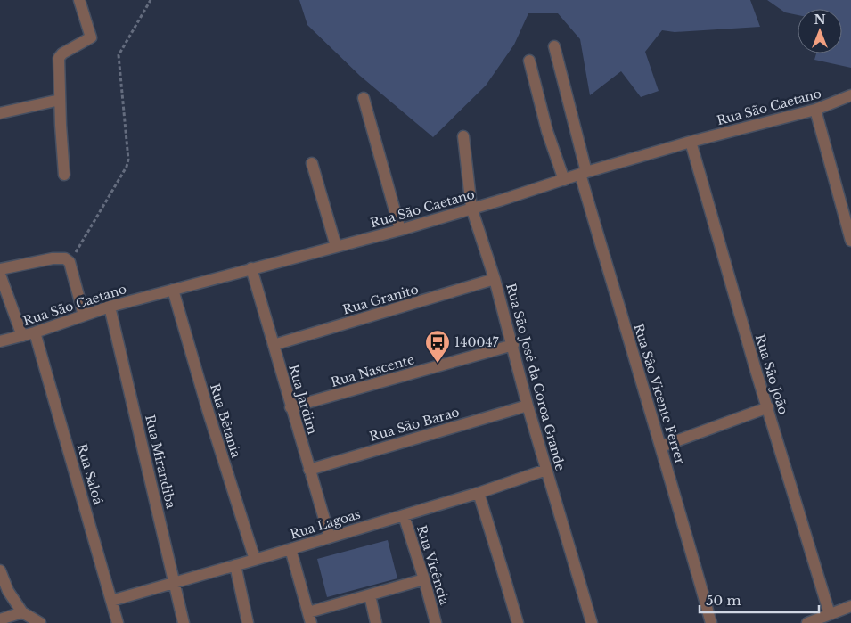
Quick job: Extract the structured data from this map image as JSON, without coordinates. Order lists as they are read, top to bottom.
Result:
{
  "streets": {
    "street": [
      "Rua São Caetano",
      "Rua Granito",
      "Rua Nascente",
      "Rua São João",
      "Rua São José da Coroa Grande",
      "Rua Sâo Vicente Ferrer",
      "Rua Jardim",
      "Rua Bêtania",
      "Rua São Barao",
      "Rua Mirandiba",
      "Rua Saloá",
      "Rua Lagoas",
      "Rua Vicência"
    ]
  },
  "crossings": [
    ["Rua São Caetano", "Rua São João"],
    ["Rua São Caetano", "Rua São José da Coroa Grande"],
    ["Rua São Caetano", "Rua Sâo Vicente Ferrer"],
    ["Rua São Caetano", "Rua Jardim"],
    ["Rua São Caetano", "Rua Bêtania"],
    ["Rua São Caetano", "Rua Mirandiba"],
    ["Rua São Caetano", "Rua Saloá"],
    ["Rua Granito", "Rua São José da Coroa Grande"],
    ["Rua Granito", "Rua Jardim"],
    ["Rua Nascente", "Rua São José da Coroa Grande"],
    ["Rua Nascente", "Rua Jardim"],
    ["Rua São José da Coroa Grande", "Rua São Barao"],
    ["Rua São José da Coroa Grande", "Rua Lagoas"],
    ["Rua Jardim", "Rua São Barao"],
    ["Rua Jardim", "Rua Lagoas"],
    ["Rua Bêtania", "Rua Lagoas"],
    ["Rua Mirandiba", "Rua Lagoas"],
    ["Rua Saloá", "Rua Lagoas"],
    ["Rua Lagoas", "Rua Vicência"]
  ],
  "places": {
    "bus stop": ["140047"]
  },
  "scale_bar": "50 m",
  "north": "top"
}
